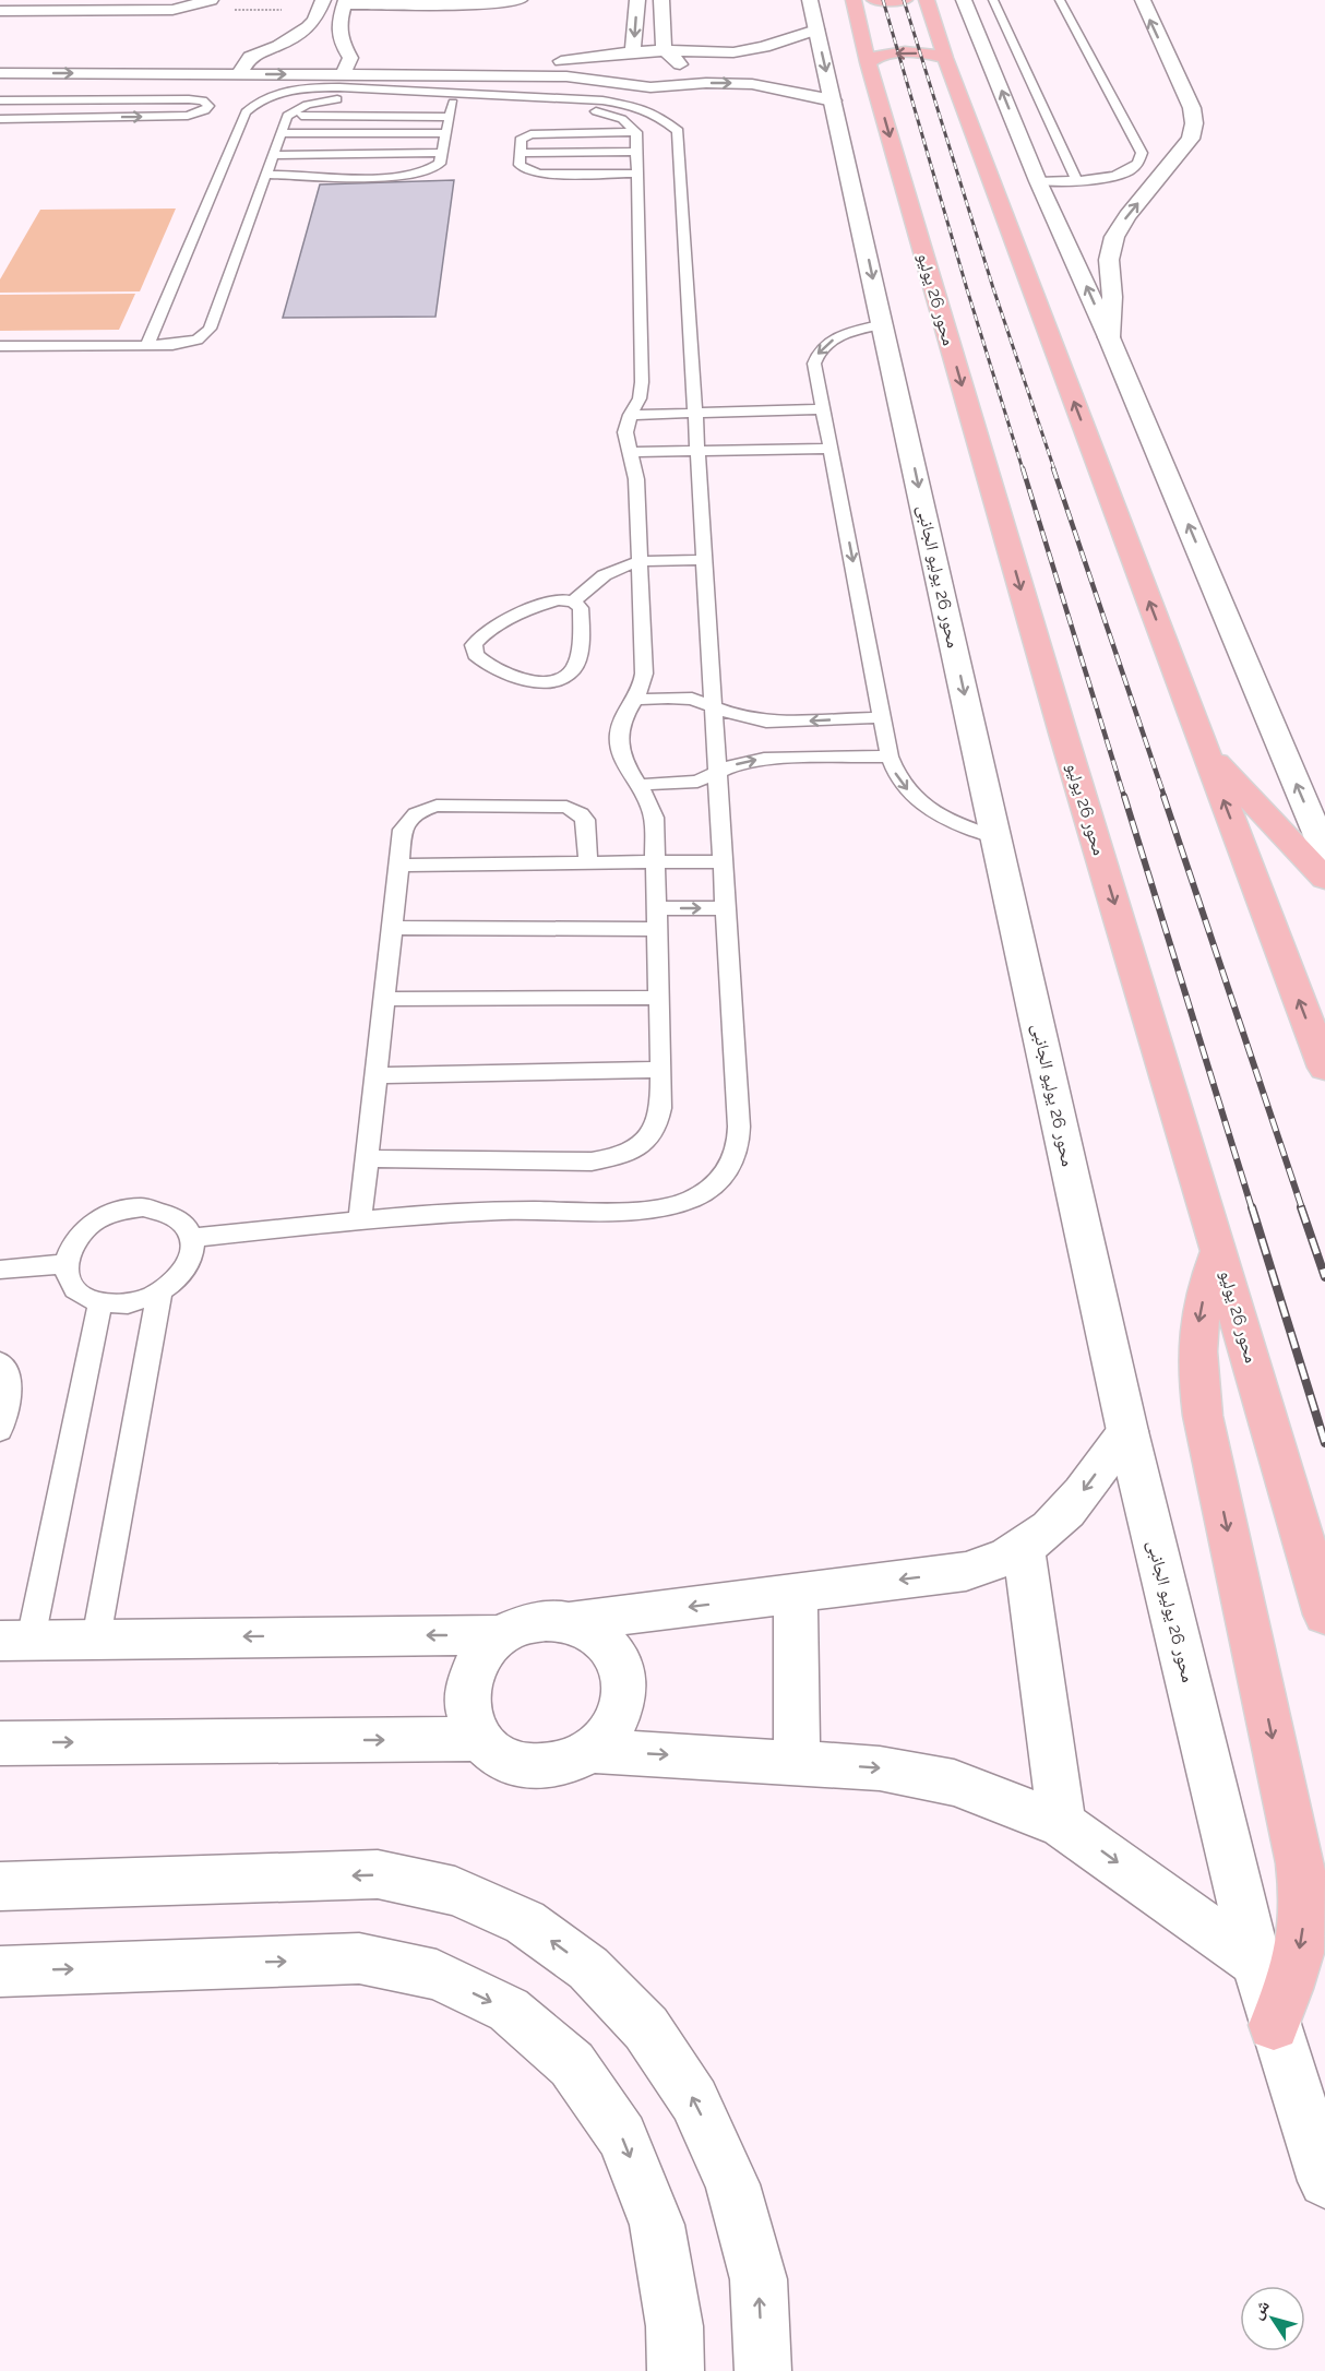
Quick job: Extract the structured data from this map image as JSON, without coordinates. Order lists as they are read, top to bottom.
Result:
{
  "streets": {
    "highway": ["محور 26 يوليو"],
    "street": ["محور 26 يوليو الجانبى"]
  },
  "north": "top left"
}
